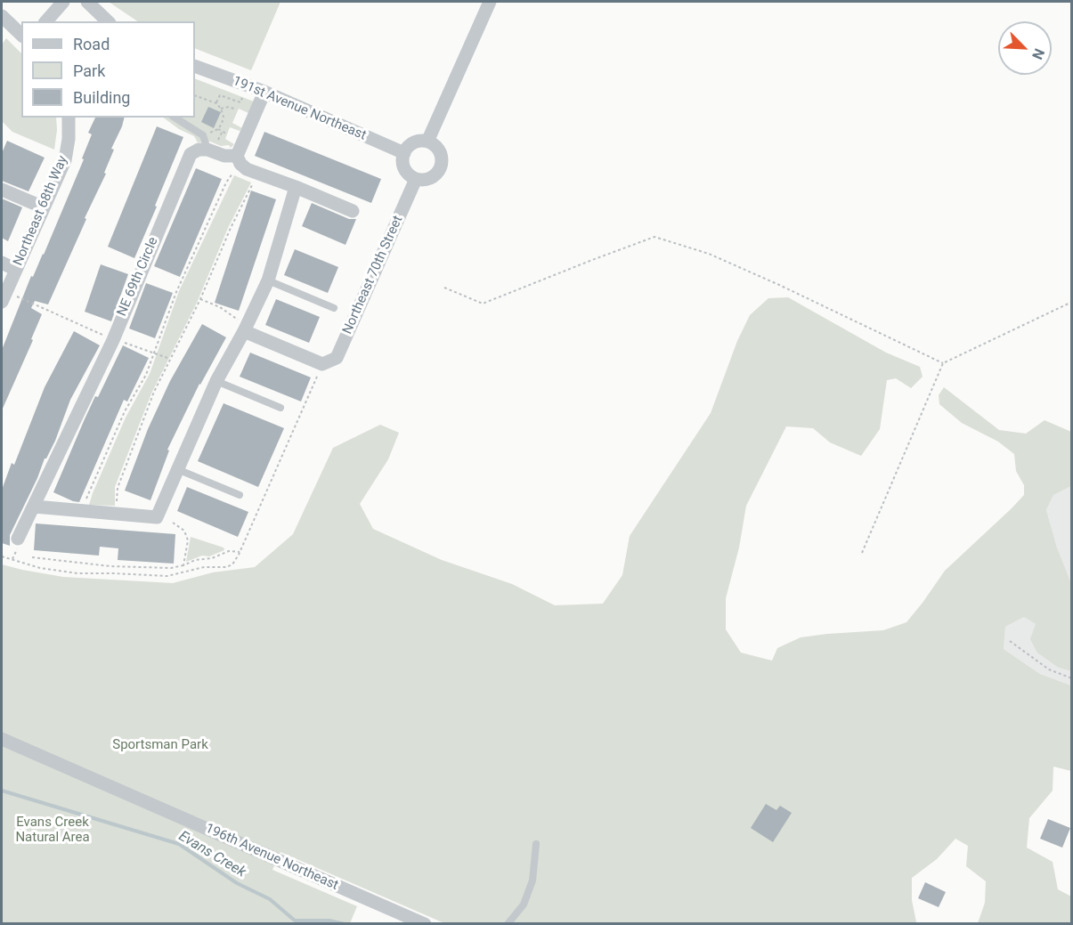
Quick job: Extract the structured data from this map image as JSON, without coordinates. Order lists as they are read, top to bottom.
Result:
{
  "streets": {
    "street": [
      "191st Avenue Northeast",
      "Northeast 68th Way",
      "Northeast 70th Street",
      "NE 69th Circle",
      "196th Avenue Northeast"
    ]
  },
  "crossings": [
    ["191st Avenue Northeast", "Northeast 70th Street"]
  ],
  "water": ["Evans Creek"],
  "parks": ["Sportsman Park", "Evans Creek Natural Area"],
  "legend": ["Road", "Park", "Building"],
  "north": "bottom right"
}
